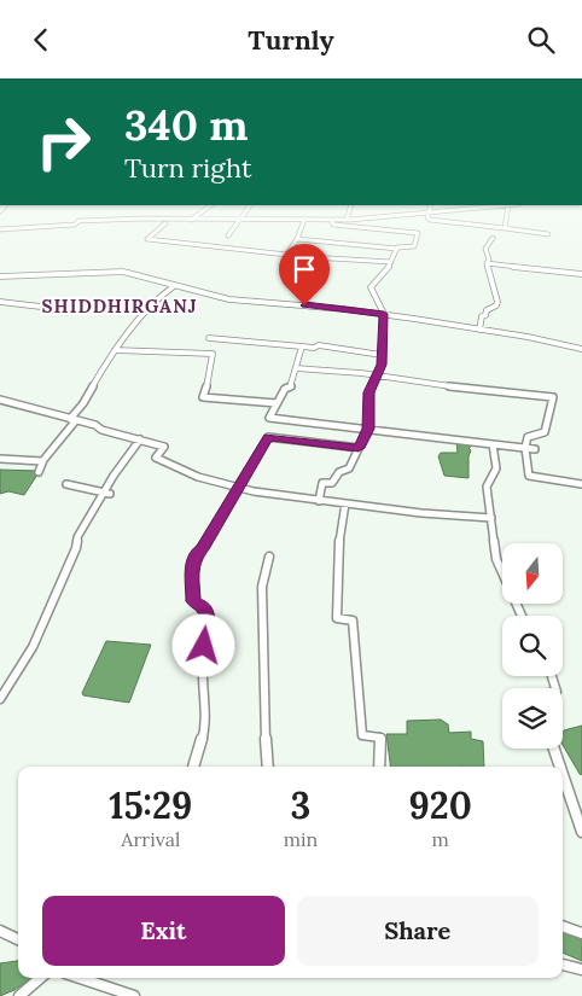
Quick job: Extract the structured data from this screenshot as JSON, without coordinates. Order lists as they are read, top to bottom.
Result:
{
  "districts": ["SHIDDHIRGANJ"],
  "north": "bottom",
  "page": {
    "header": "Turnly",
    "turn": ["340 m", "Turn right"],
    "eta": [
      "15:29",
      "Arrival",
      "3",
      "min",
      "920",
      "m"
    ],
    "buttons": ["Exit", "Share"]
  }
}
